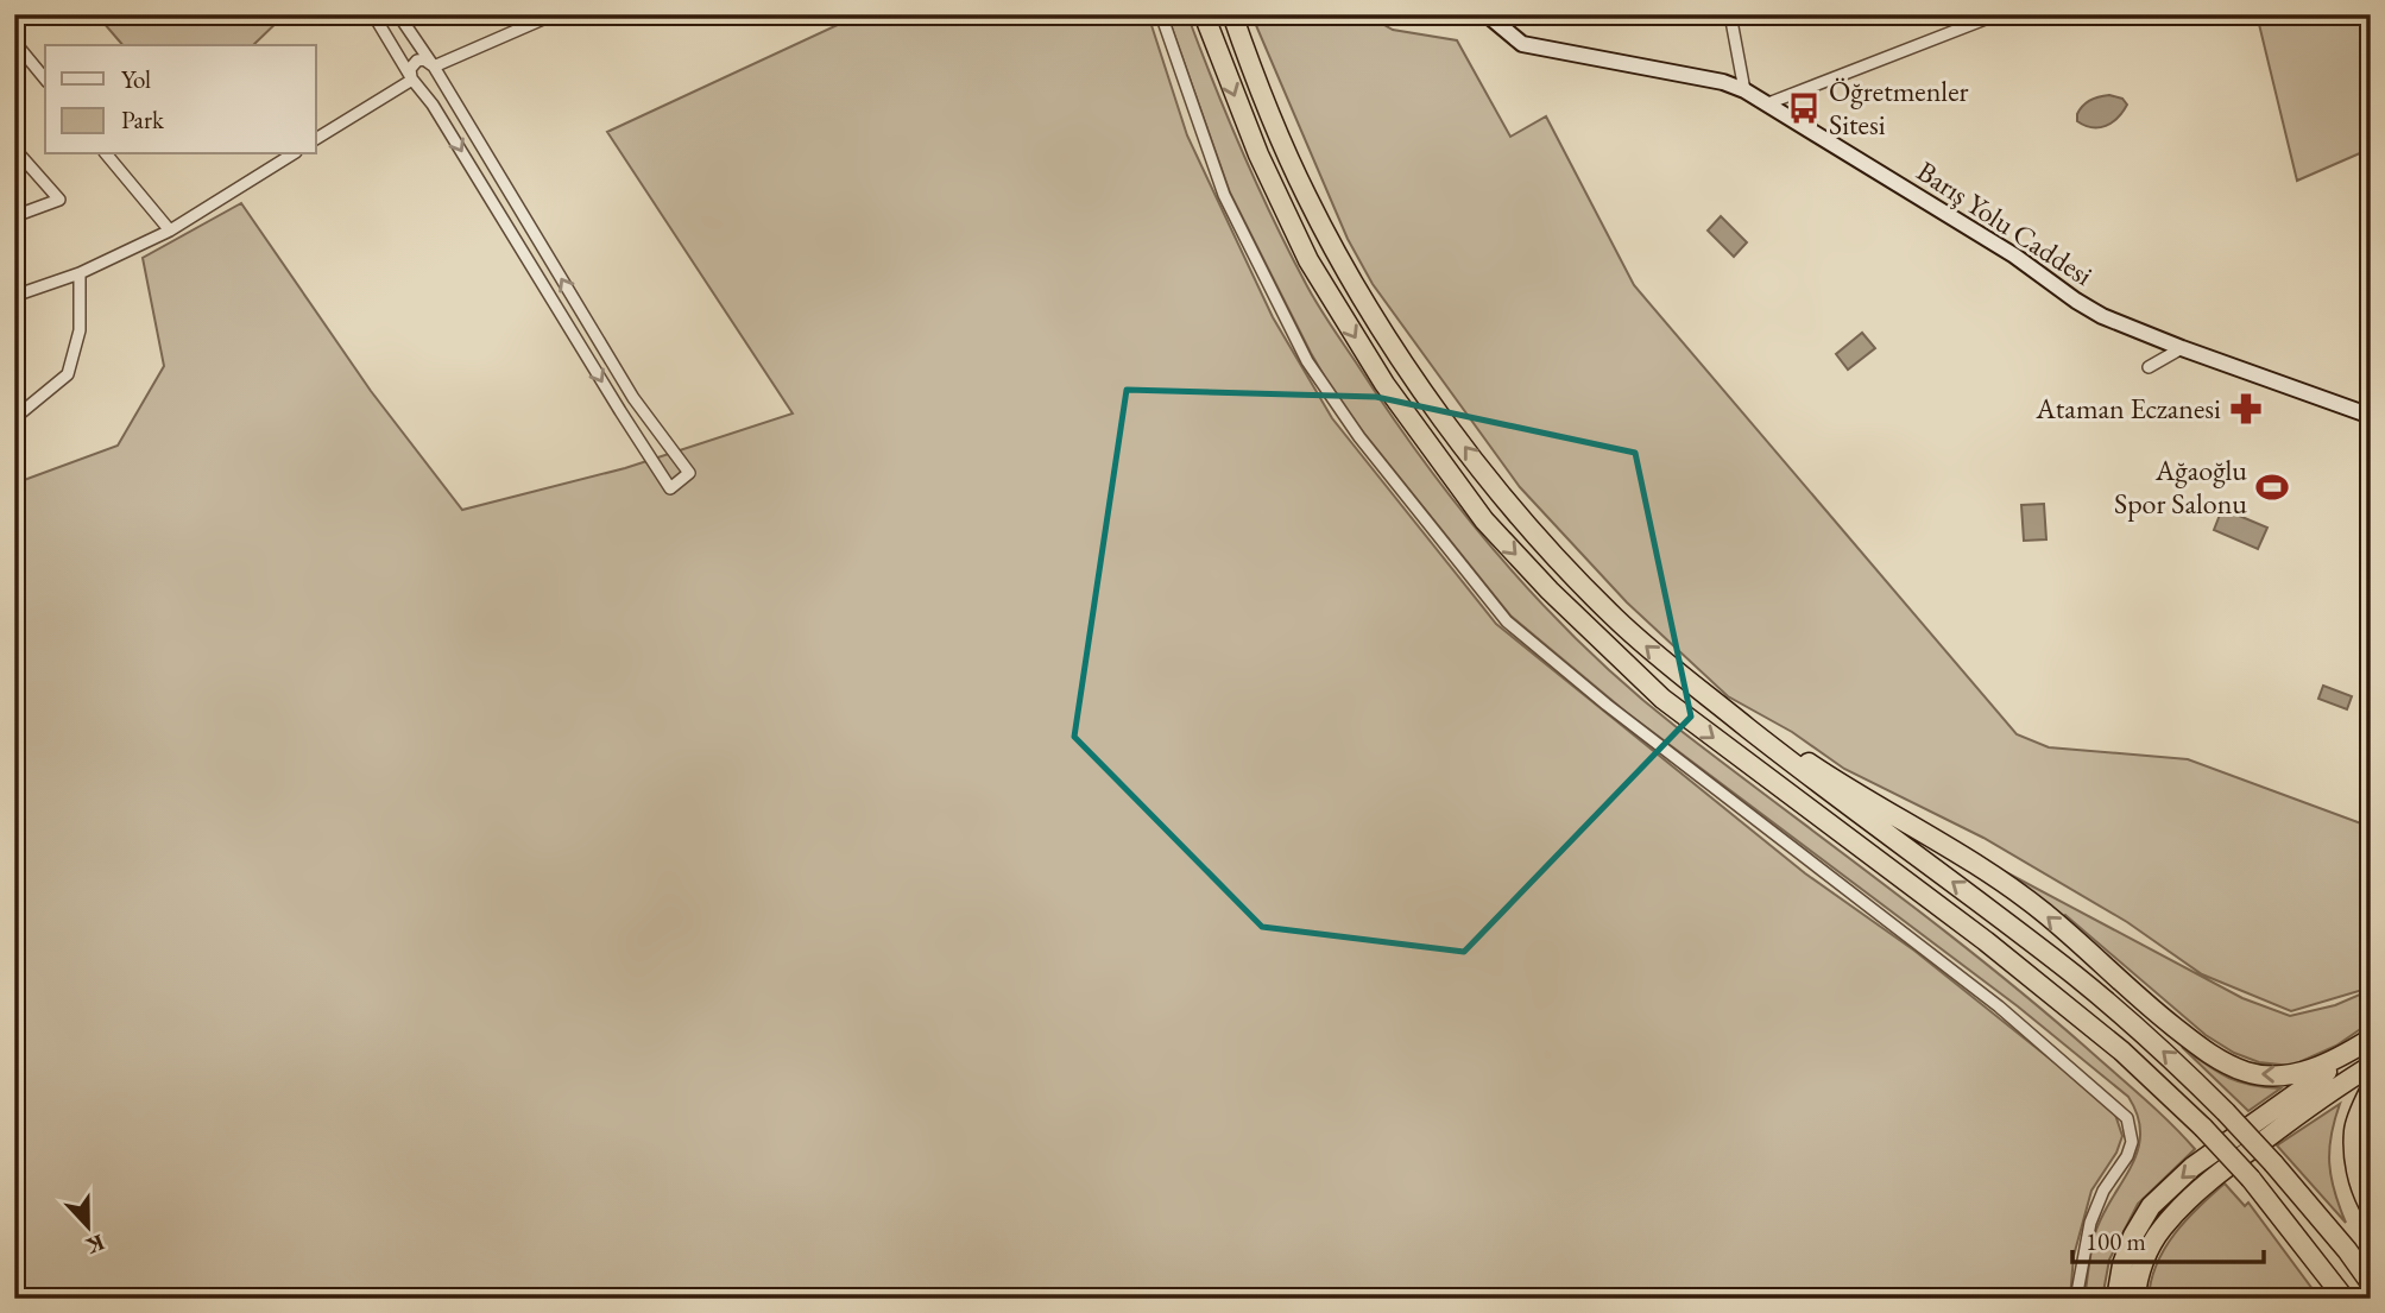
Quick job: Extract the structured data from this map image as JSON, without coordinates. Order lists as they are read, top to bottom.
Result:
{
  "streets": {
    "main road": ["Barış Yolu Caddesi"]
  },
  "places": {
    "bus stop": ["Öğretmenler Sitesi"],
    "pharmacy": ["Ataman Eczanesi"],
    "sports": ["Ağaoğlu Spor Salonu"]
  },
  "legend": ["Yol", "Park"],
  "scale_bar": "100 m",
  "north": "bottom"
}
